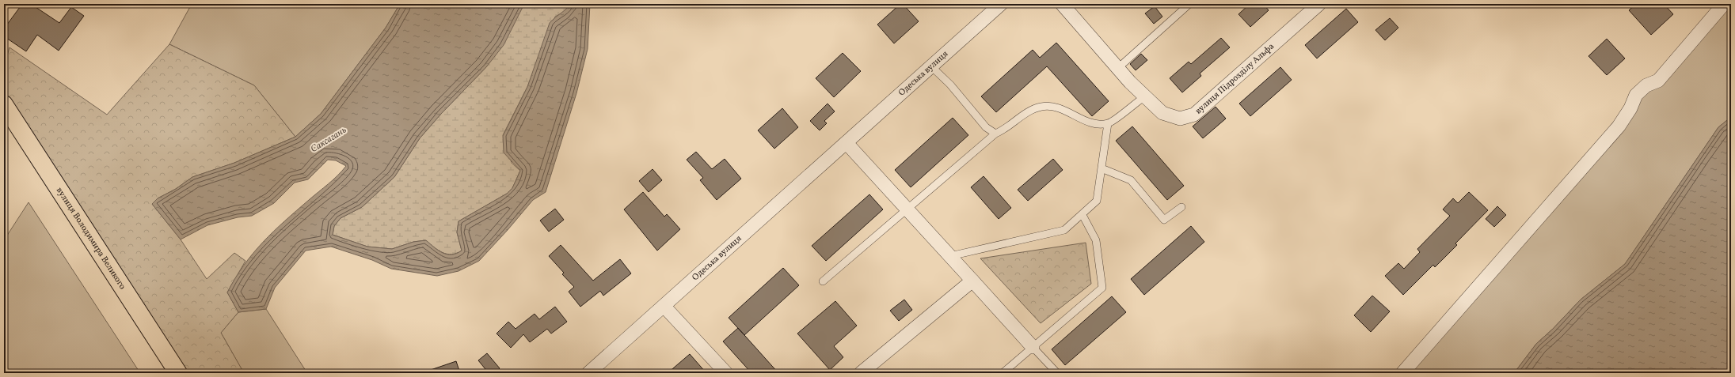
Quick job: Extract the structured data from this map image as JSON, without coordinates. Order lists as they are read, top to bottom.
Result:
{
  "streets": {
    "main road": ["вулиця Володимира Великого"],
    "street": ["Одеська вулиця", "вулиця Підрозділу Альфа"]
  },
  "water": ["Саксагань"]
}
